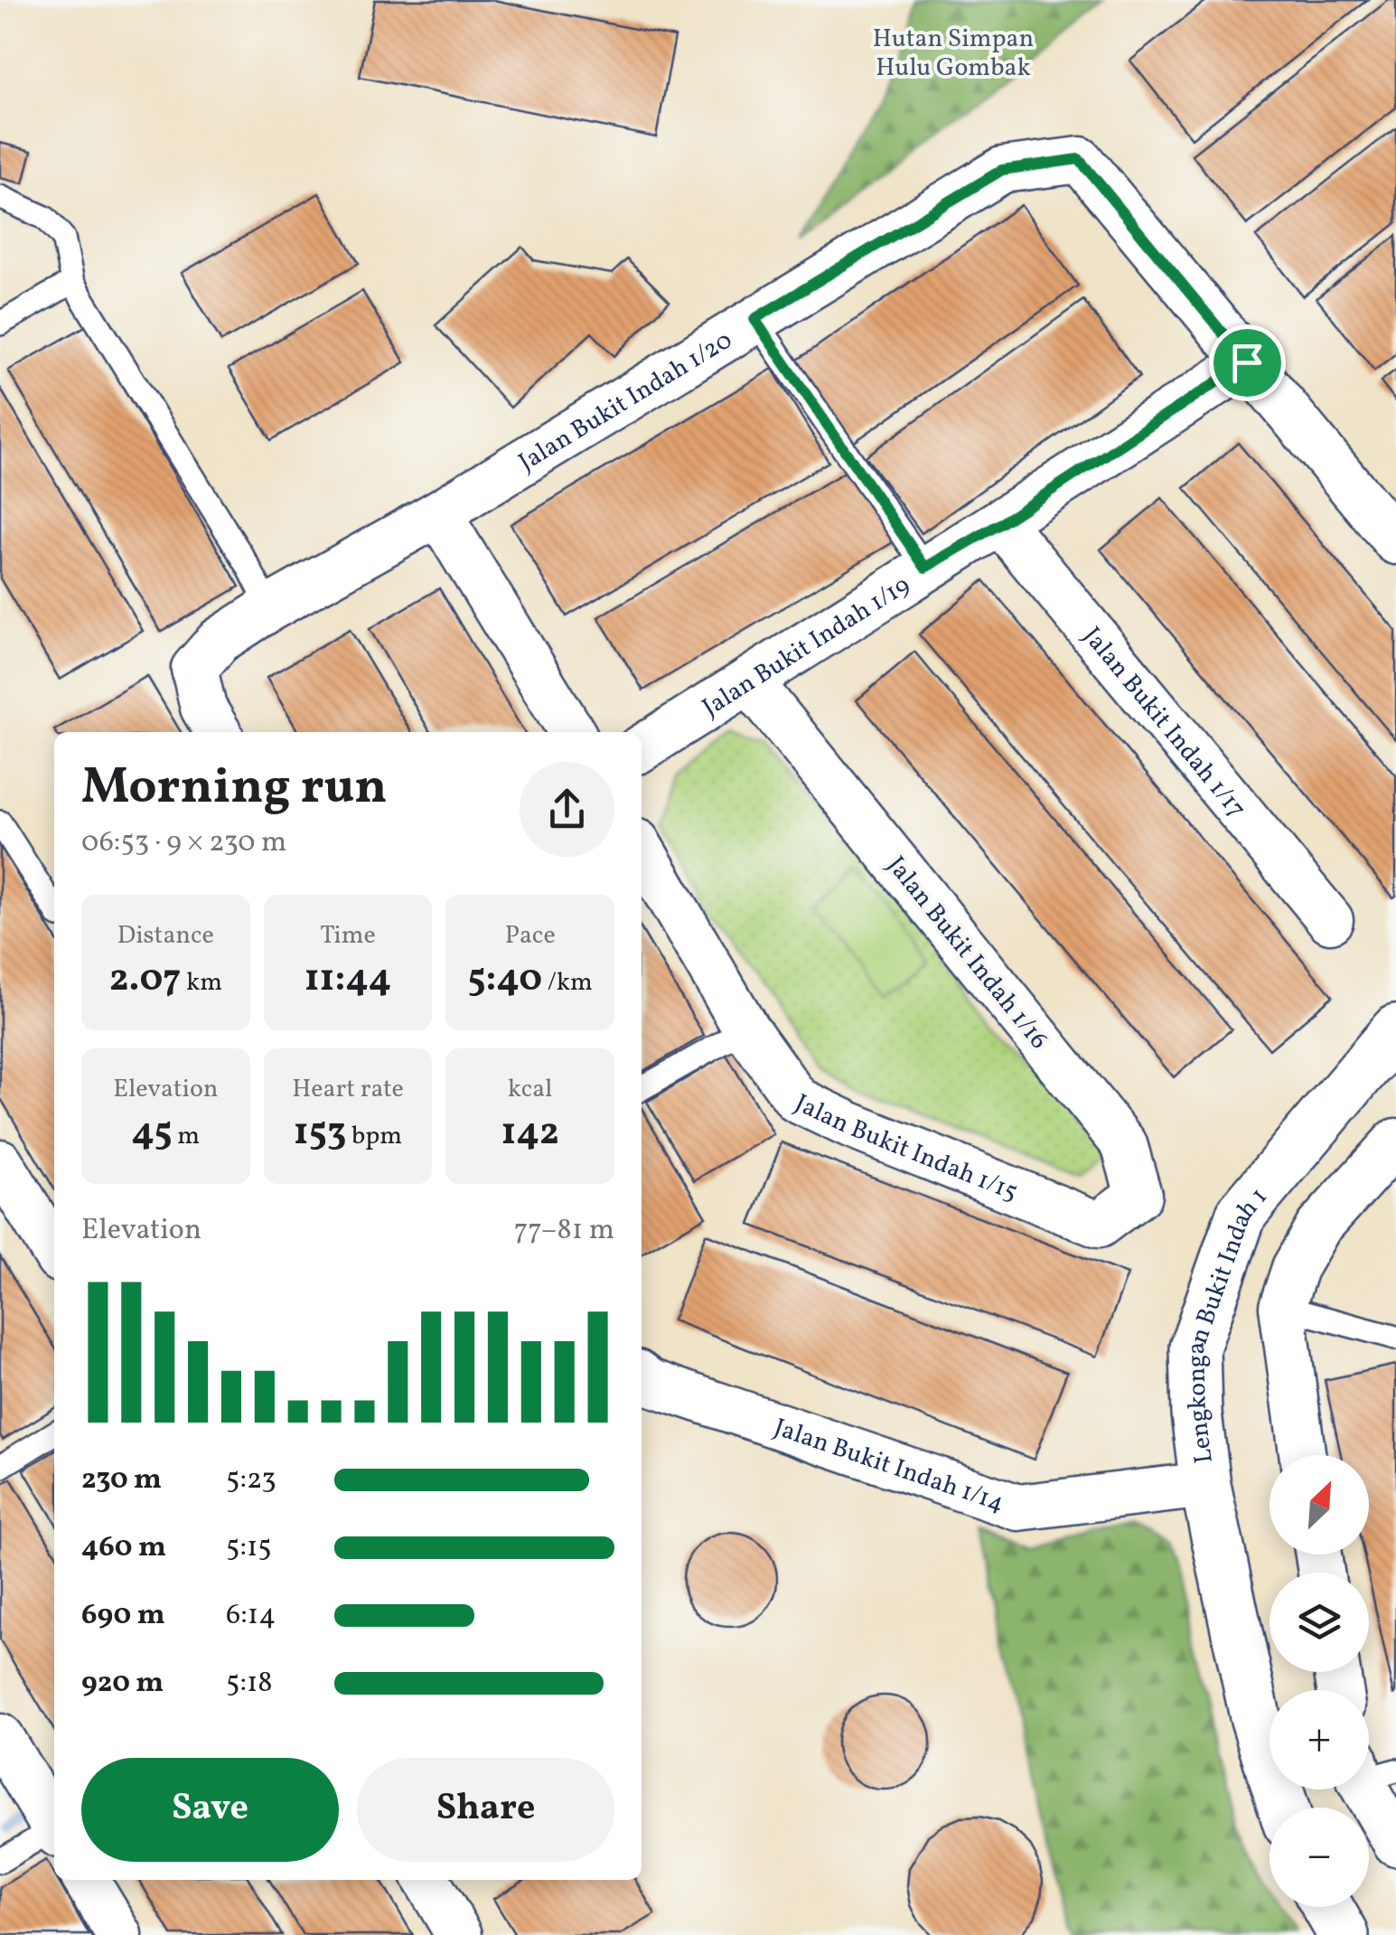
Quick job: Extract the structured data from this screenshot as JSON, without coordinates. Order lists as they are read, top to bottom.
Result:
{
  "streets": {
    "street": [
      "Jalan Bukit Indah 1/20",
      "Jalan Bukit Indah 1/19",
      "Jalan Bukit Indah 1/17",
      "Jalan Bukit Indah 1/16",
      "Jalan Bukit Indah 1/15",
      "Lengkongan Bukit Indah 1",
      "Jalan Bukit Indah 1/14"
    ]
  },
  "crossings": [
    ["Jalan Bukit Indah 1/20", "Jalan Bukit Indah 1/19"],
    ["Jalan Bukit Indah 1/19", "Jalan Bukit Indah 1/17"],
    ["Jalan Bukit Indah 1/19", "Jalan Bukit Indah 1/16"],
    ["Jalan Bukit Indah 1/16", "Jalan Bukit Indah 1/15"],
    ["Lengkongan Bukit Indah 1", "Jalan Bukit Indah 1/14"]
  ],
  "parks": ["Hutan Simpan Hulu Gombak"],
  "north": "top right",
  "page": {
    "heading": ["Morning run", "06:53 · 9 × 230 m"],
    "stats": [
      ["Distance", "2.07 km"],
      ["Time", "11:44"],
      ["Pace", "5:40 /km"],
      ["Elevation", "45 m"],
      ["Heart rate", "153 bpm"],
      ["kcal", "142"]
    ],
    "chart": ["Elevation", "77–81 m"],
    "list": [
      {
        "name": "230 m",
        "note": "5:23"
      },
      {
        "name": "460 m",
        "note": "5:15"
      },
      {
        "name": "690 m",
        "note": "6:14"
      },
      {
        "name": "920 m",
        "note": "5:18"
      }
    ],
    "map_buttons": ["+", "−"],
    "buttons": ["Save", "Share"]
  }
}
